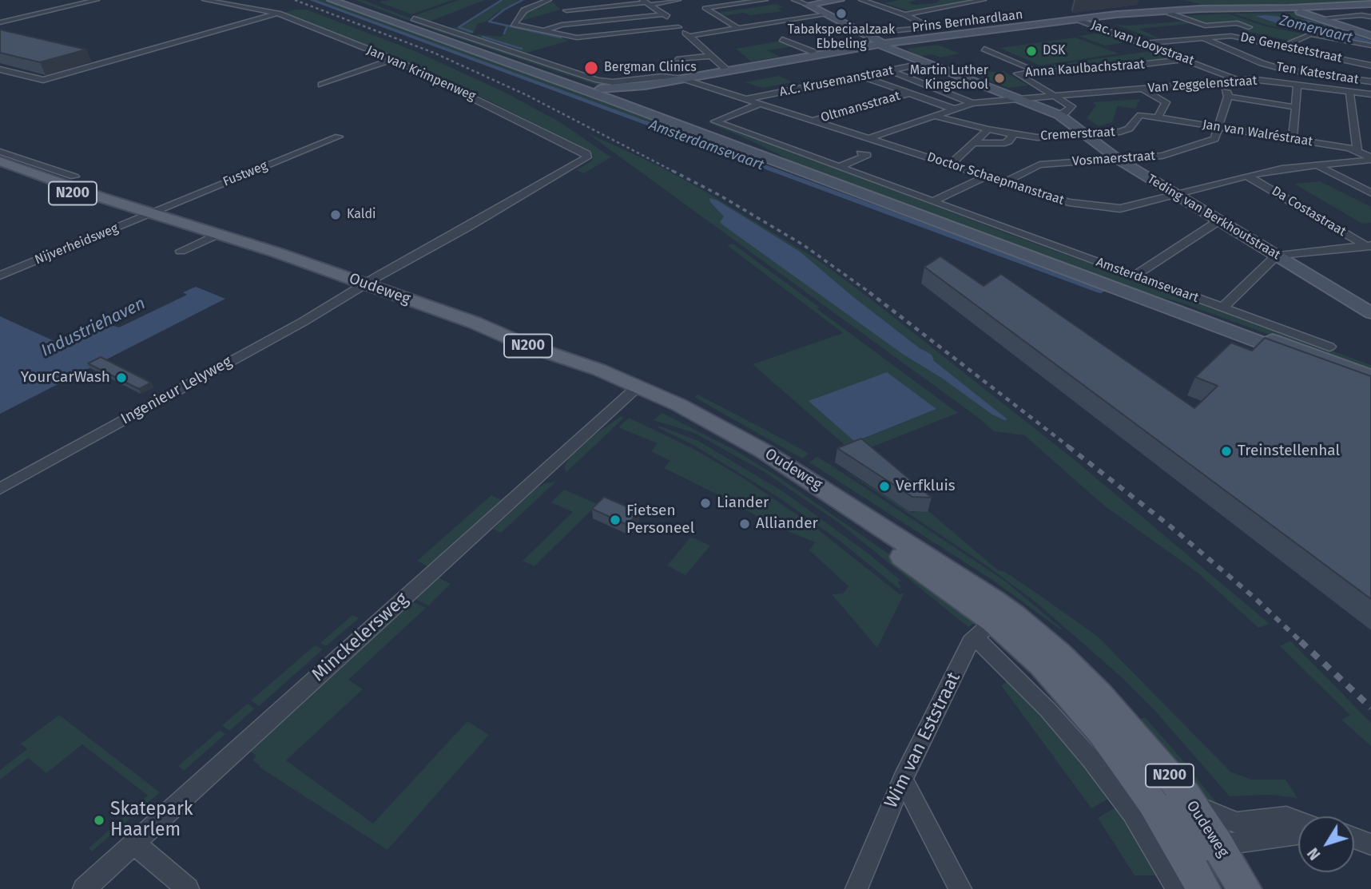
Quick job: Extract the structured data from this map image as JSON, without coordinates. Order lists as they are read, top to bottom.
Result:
{
  "streets": {
    "main road": [
      "Prins Bernhardlaan",
      "N200",
      "Teding van Berkhoutstraat",
      "Amsterdamsevaart",
      "Oudeweg"
    ],
    "street": [
      "Jac. van Looystraat",
      "De Genestetstraat",
      "Anna Kaulbachstraat",
      "Jan van Krimpenweg",
      "Ten Katestraat",
      "A.C. Krusemanstraat",
      "Van Zeggelenstraat",
      "Oltmansstraat",
      "Jan van Walréstraat",
      "Cremerstraat",
      "Vosmaerstraat",
      "Fustweg",
      "Doctor Schaepmanstraat",
      "Da Costastraat",
      "Nijverheidsweg",
      "Ingenieur Lelyweg",
      "Minckelersweg",
      "Wim van Eststraat"
    ]
  },
  "crossings": [
    ["Prins Bernhardlaan", "Jac. van Looystraat"],
    ["Prins Bernhardlaan", "Doctor Schaepmanstraat"],
    ["Prins Bernhardlaan", "Teding van Berkhoutstraat"],
    ["Prins Bernhardlaan", "Amsterdamsevaart"],
    ["Jac. van Looystraat", "De Genestetstraat"],
    ["Jac. van Looystraat", "Anna Kaulbachstraat"],
    ["Jac. van Looystraat", "Van Zeggelenstraat"],
    ["De Genestetstraat", "Ten Katestraat"],
    ["Anna Kaulbachstraat", "Van Zeggelenstraat"],
    ["Jan van Krimpenweg", "Oudeweg"],
    ["Jan van Krimpenweg", "Ingenieur Lelyweg"],
    ["A.C. Krusemanstraat", "Doctor Schaepmanstraat"],
    ["A.C. Krusemanstraat", "Teding van Berkhoutstraat"],
    ["A.C. Krusemanstraat", "Amsterdamsevaart"],
    ["Van Zeggelenstraat", "Teding van Berkhoutstraat"],
    ["Oltmansstraat", "Doctor Schaepmanstraat"],
    ["Jan van Walréstraat", "Cremerstraat"],
    ["Jan van Walréstraat", "Vosmaerstraat"],
    ["Cremerstraat", "Teding van Berkhoutstraat"],
    ["Vosmaerstraat", "Doctor Schaepmanstraat"],
    ["Vosmaerstraat", "Teding van Berkhoutstraat"],
    ["Fustweg", "Nijverheidsweg"],
    ["Fustweg", "Oudeweg"],
    ["Doctor Schaepmanstraat", "Da Costastraat"],
    ["Doctor Schaepmanstraat", "Teding van Berkhoutstraat"],
    ["Nijverheidsweg", "Oudeweg"],
    ["Oudeweg", "Ingenieur Lelyweg"],
    ["Oudeweg", "Minckelersweg"],
    ["Oudeweg", "Wim van Eststraat"]
  ],
  "water": ["Zomervaart", "Amsterdamsevaart", "Industriehaven"],
  "places": [
    "Tabakspeciaalzaak Ebbeling",
    "DSK",
    "Bergman Clinics",
    "Martin Luther Kingschool",
    "Kaldi",
    "YourCarWash",
    "Treinstellenhal",
    "Verfkluis",
    "Liander",
    "Fietsen Personeel",
    "Alliander",
    "Skatepark Haarlem"
  ],
  "north": "bottom left"
}
